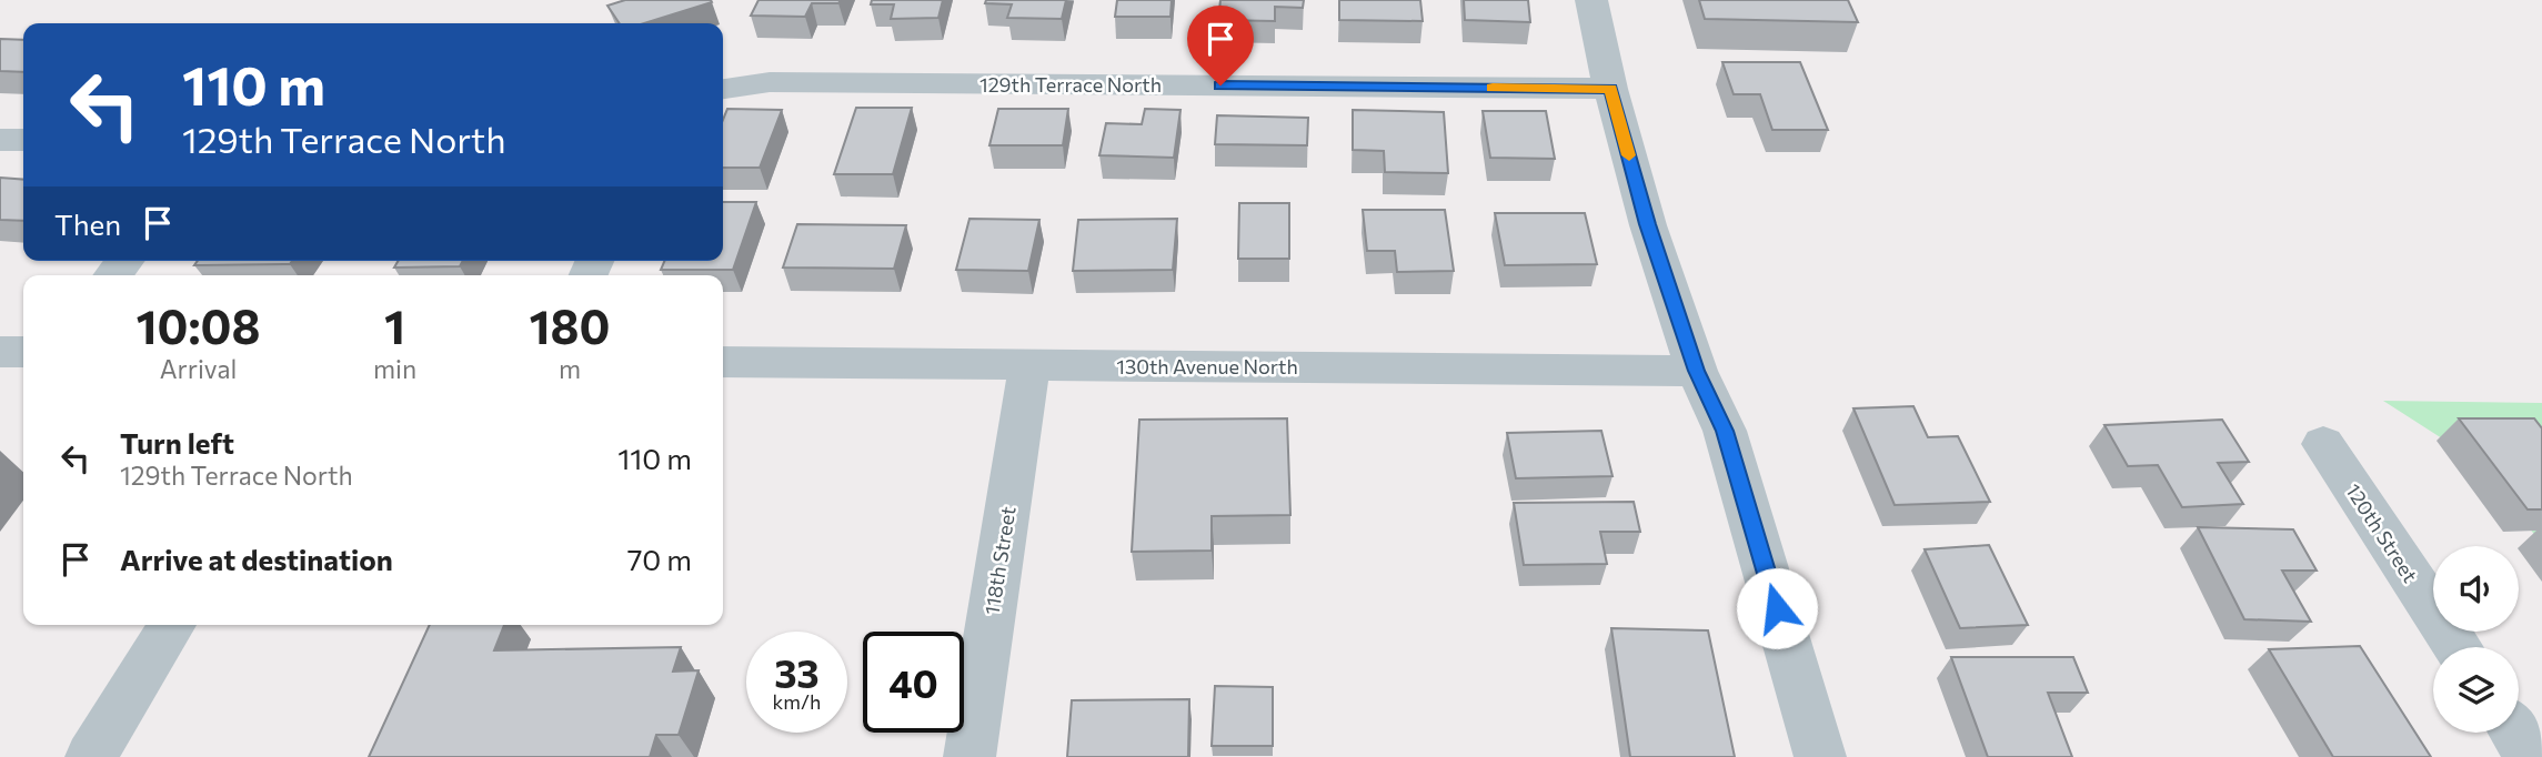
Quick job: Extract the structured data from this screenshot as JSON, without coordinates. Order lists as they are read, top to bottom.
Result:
{
  "streets": {
    "street": [
      "129th Terrace North",
      "130th Avenue North",
      "120th Street",
      "118th Street"
    ]
  },
  "crossings": [
    ["130th Avenue North", "118th Street"]
  ],
  "page": {
    "turn": ["110 m", "129th Terrace North"],
    "then": "Then",
    "eta": [
      "10:08",
      "Arrival",
      "1",
      "min",
      "180",
      "m"
    ],
    "list": [
      {
        "name": "Turn left",
        "note": "129th Terrace North",
        "value": "110 m"
      },
      {
        "name": "Arrive at destination",
        "value": "70 m"
      }
    ],
    "speed": "33 km/h",
    "limit": "40"
  }
}
